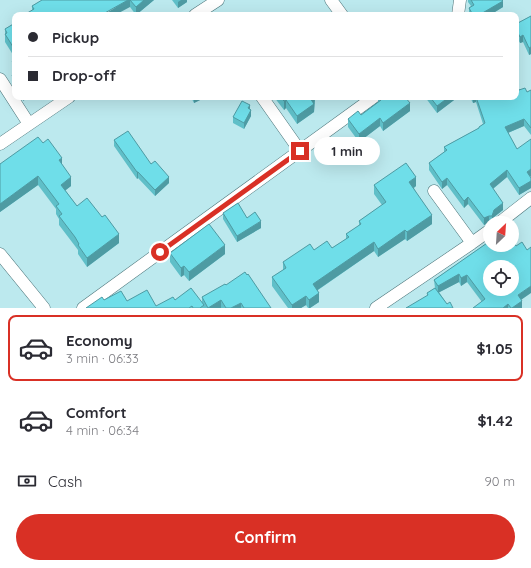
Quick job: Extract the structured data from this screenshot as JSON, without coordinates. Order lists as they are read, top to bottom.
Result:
{
  "north": "top right",
  "page": {
    "banner": ["Pickup", "Drop-off"],
    "bubble": "1 min",
    "list": [
      {
        "name": "Economy",
        "note": "3 min · 06:33",
        "value": "$1.05"
      },
      {
        "name": "Comfort",
        "note": "4 min · 06:34",
        "value": "$1.42"
      }
    ],
    "pay": ["Cash", "90 m"],
    "buttons": "Confirm"
  }
}
